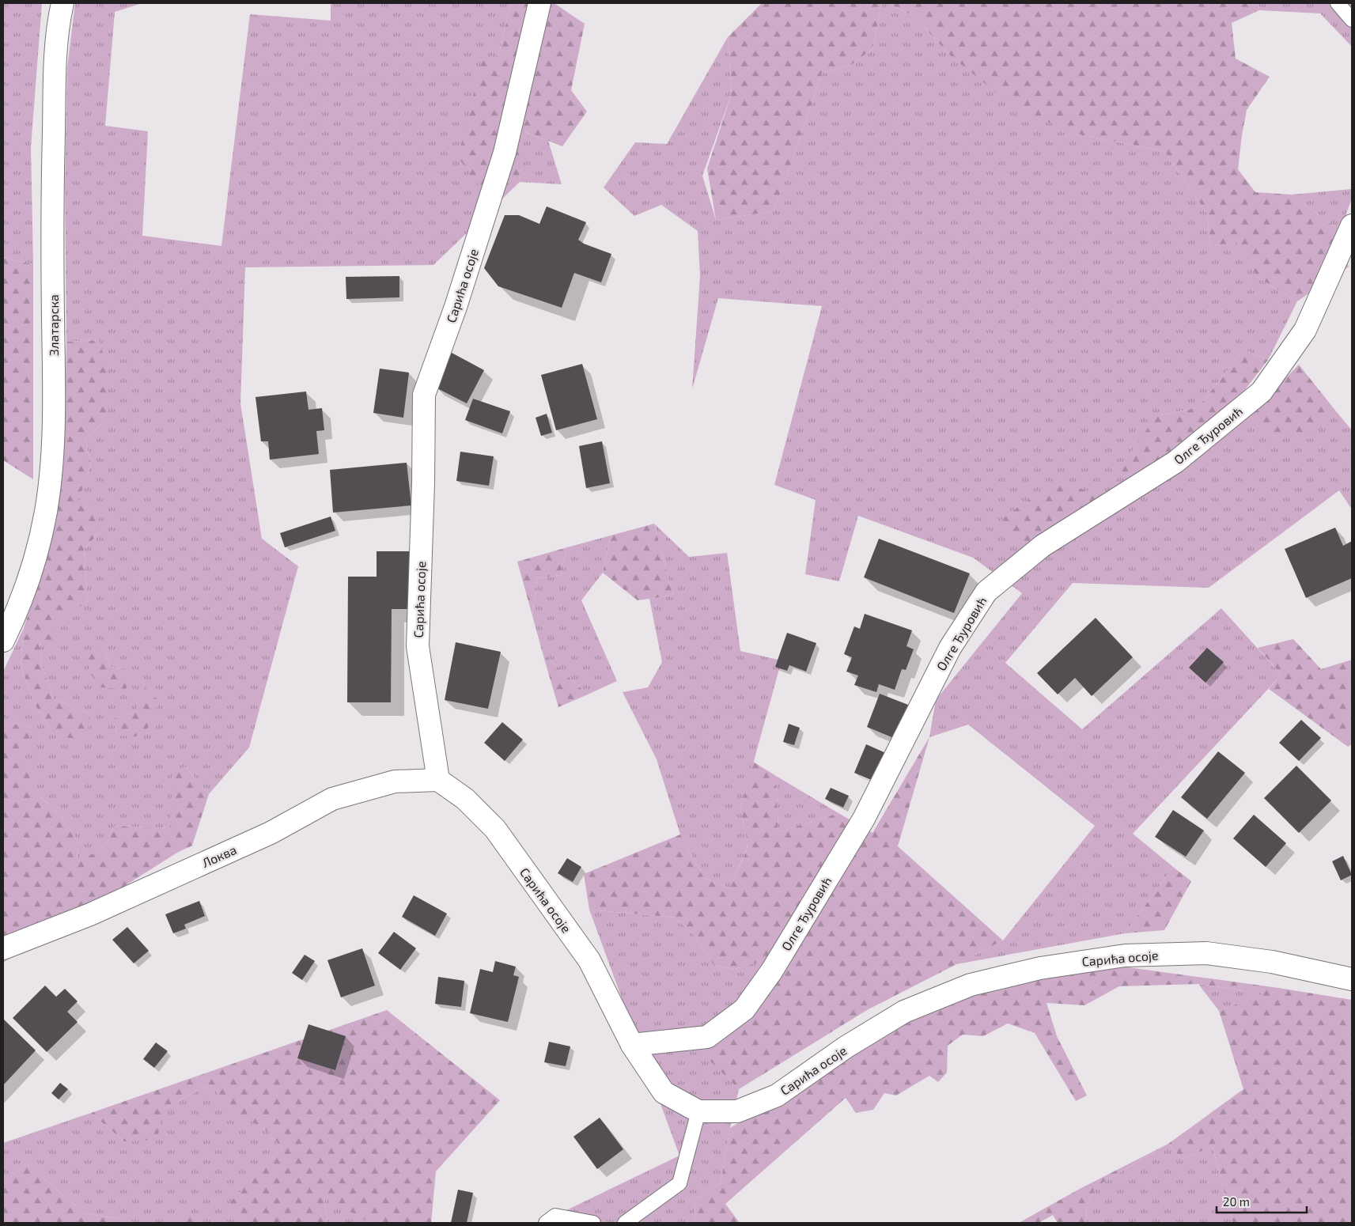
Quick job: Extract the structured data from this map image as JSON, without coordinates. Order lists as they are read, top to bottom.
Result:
{
  "streets": {
    "street": [
      "Сарића осоје",
      "Златарска",
      "Олге Ђуровић",
      "Локва"
    ]
  },
  "crossings": [
    ["Сарића осоје", "Олге Ђуровић"],
    ["Сарића осоје", "Локва"]
  ],
  "scale_bar": "20 m"
}
